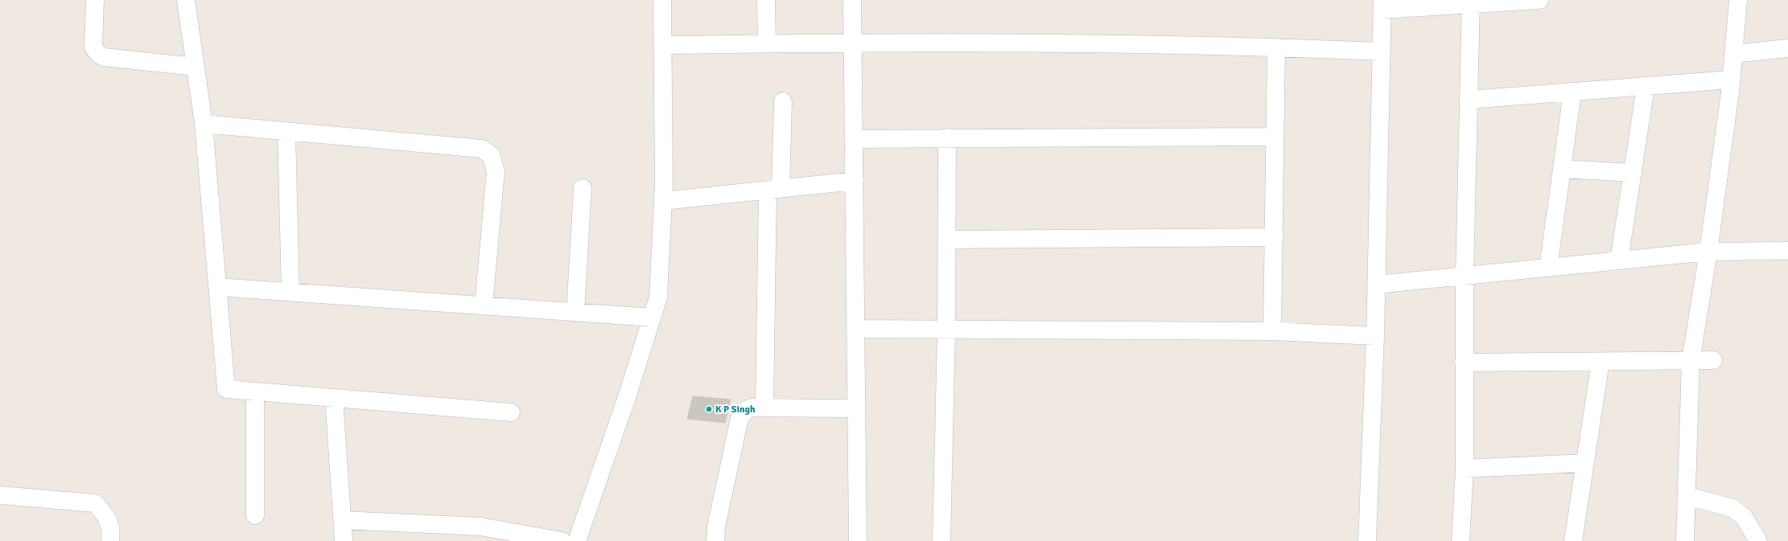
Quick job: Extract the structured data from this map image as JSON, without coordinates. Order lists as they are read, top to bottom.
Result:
{
  "places": ["K P Singh"]
}
